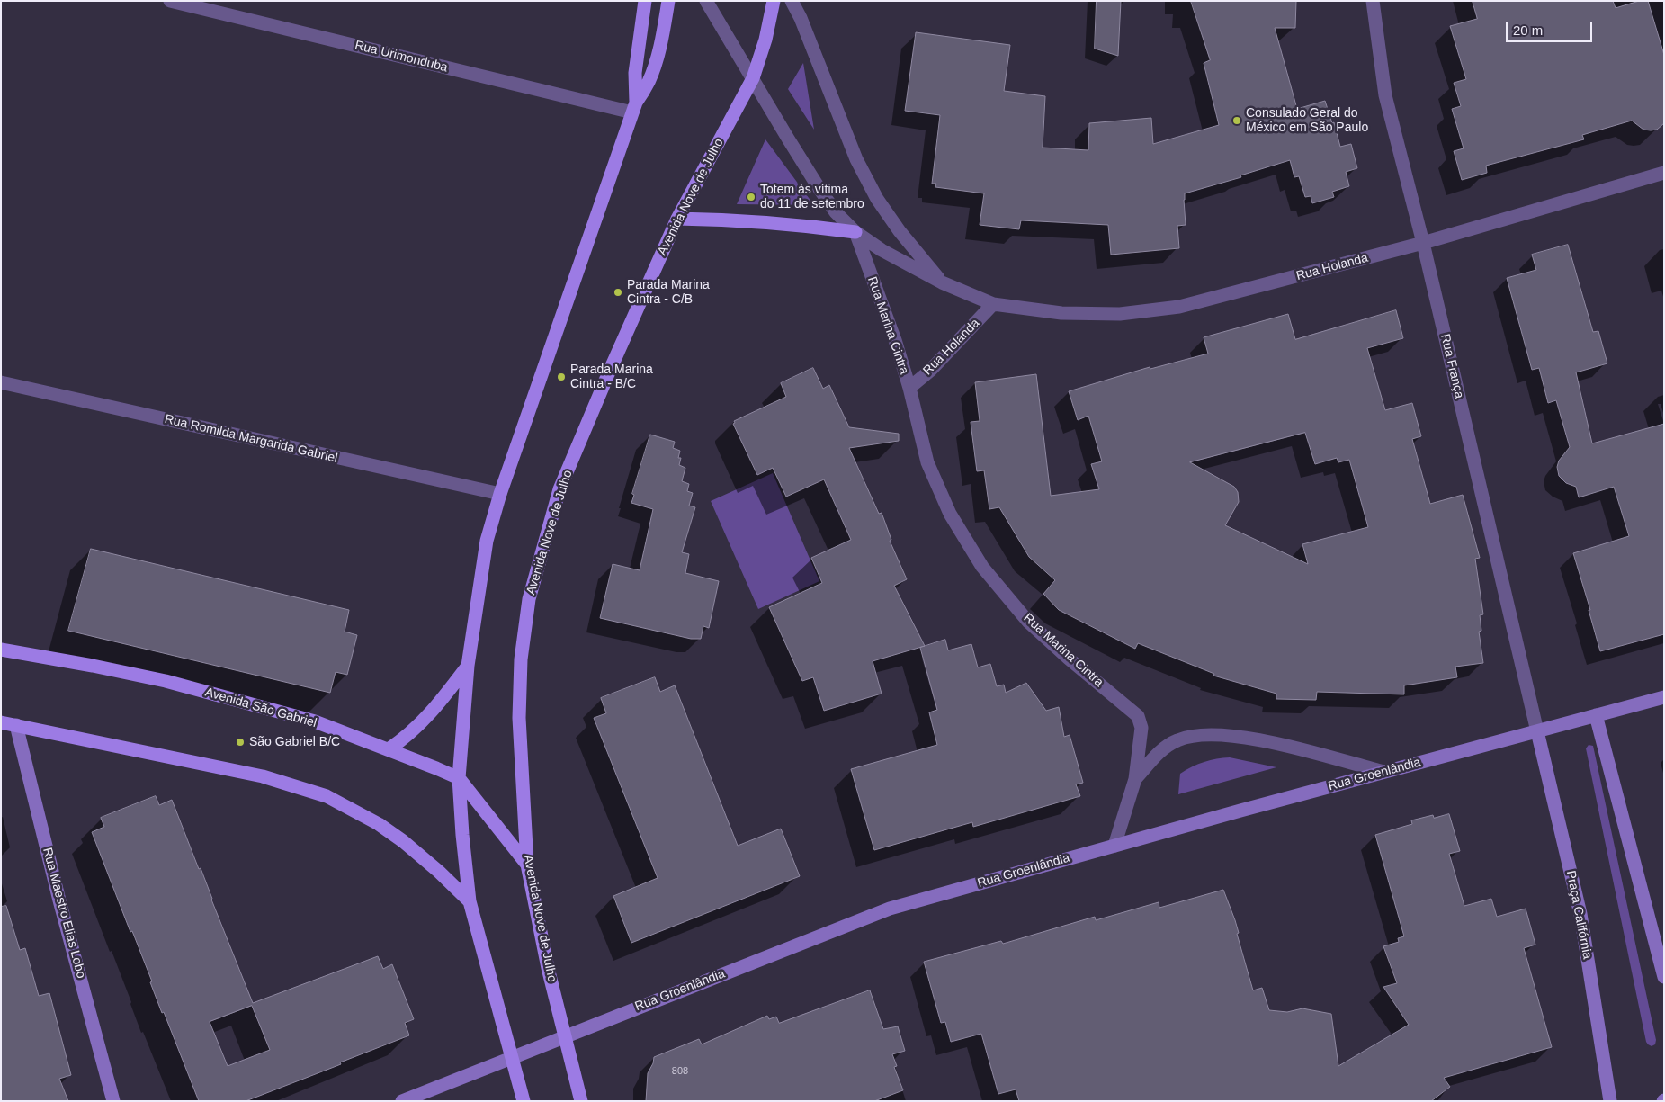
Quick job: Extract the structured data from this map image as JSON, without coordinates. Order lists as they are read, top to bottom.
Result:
{
  "streets": {
    "main road": [
      "Avenida Nove de Julho",
      "Avenida São Gabriel",
      "Rua Groenlândia",
      "Rua Maestro Elias Lobo",
      "Praça Califórnia"
    ],
    "street": [
      "Rua Urimonduba",
      "Rua Holanda",
      "Rua Marina Cintra",
      "Rua França",
      "Rua Romilda Margarida Gabriel"
    ]
  },
  "crossings": [
    ["Avenida Nove de Julho", "Rua Marina Cintra"],
    ["Avenida Nove de Julho", "Avenida São Gabriel"],
    ["Avenida Nove de Julho", "Rua Groenlândia"],
    ["Rua Holanda", "Rua Marina Cintra"],
    ["Rua Holanda", "Rua França"],
    ["Rua Marina Cintra", "Rua Groenlândia"],
    ["Rua França", "Rua Groenlândia"],
    ["Rua França", "Praça Califórnia"],
    ["Rua Groenlândia", "Praça Califórnia"]
  ],
  "places": [
    "Consulado Geral do México em São Paulo",
    "Totem às vítima do 11 de setembro",
    "Parada Marina Cintra - C/B",
    "Parada Marina Cintra - B/C",
    "São Gabriel B/C"
  ],
  "house_numbers": ["808"],
  "scale_bar": "20 m"
}
